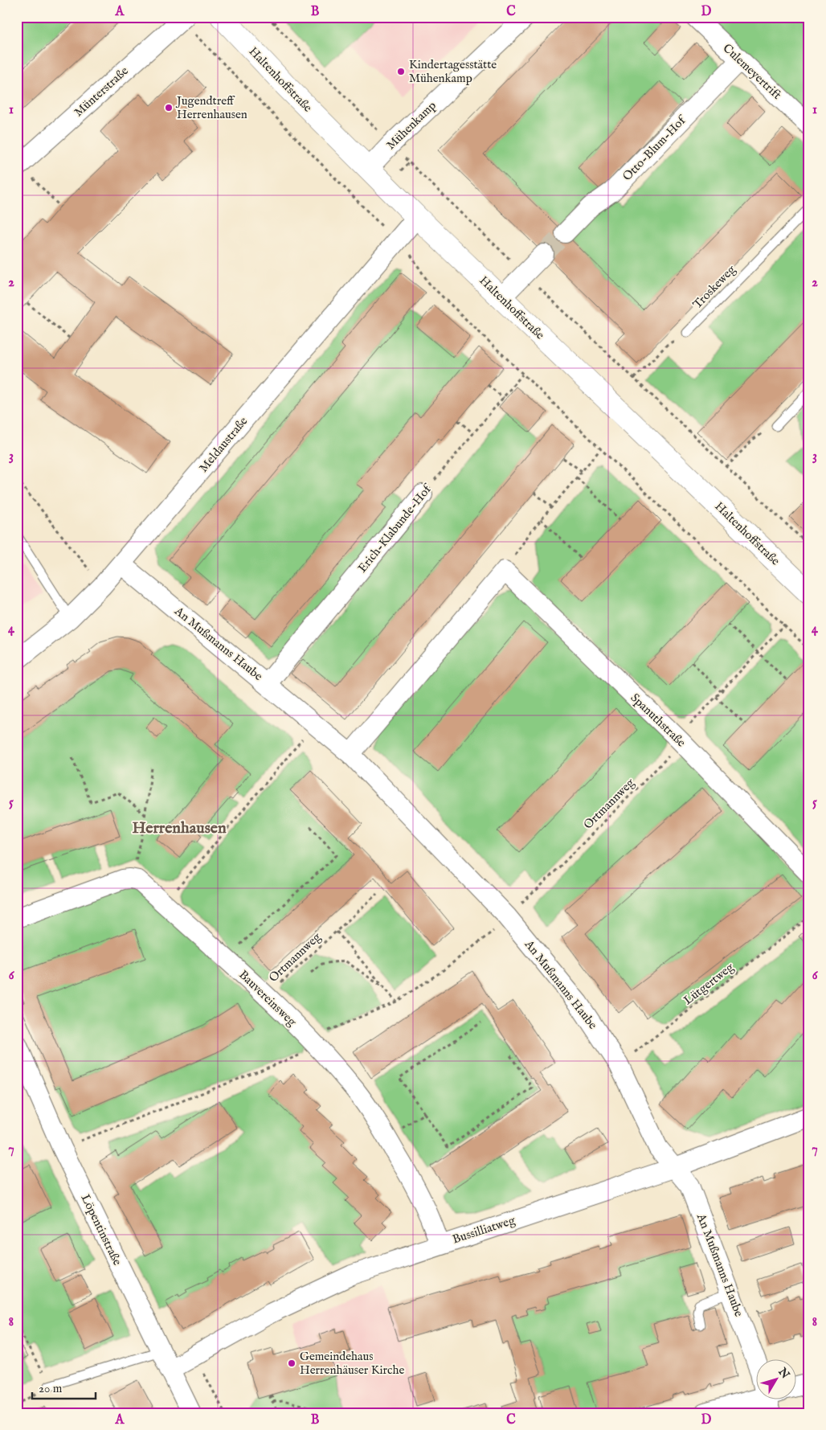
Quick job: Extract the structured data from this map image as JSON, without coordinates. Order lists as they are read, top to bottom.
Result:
{
  "streets": {
    "street": [
      "Culemeyertrift",
      "Haltenhoffstraße",
      "Münterstraße",
      "Mühenkamp",
      "Otto-Blum-Hof",
      "Meldaustraße",
      "Erich-Klabunde-Hof",
      "An Mußmanns Haube",
      "Spanuthstraße",
      "Bauvereinsweg",
      "Löpentinstraße",
      "Bussilliatweg"
    ],
    "lane": ["Troskeweg"],
    "path": ["Ortmannweg", "Lütgertweg"]
  },
  "crossings": [
    ["Culemeyertrift", "Otto-Blum-Hof"],
    ["Haltenhoffstraße", "Mühenkamp"],
    ["Haltenhoffstraße", "Meldaustraße"],
    ["Meldaustraße", "An Mußmanns Haube"],
    ["Erich-Klabunde-Hof", "An Mußmanns Haube"],
    ["An Mußmanns Haube", "Ortmannweg"],
    ["An Mußmanns Haube", "Lütgertweg"],
    ["An Mußmanns Haube", "Bussilliatweg"],
    ["Spanuthstraße", "Ortmannweg"],
    ["Ortmannweg", "Bauvereinsweg"],
    ["Bauvereinsweg", "Bussilliatweg"],
    ["Löpentinstraße", "Bussilliatweg"]
  ],
  "districts": ["Herrenhausen"],
  "places": ["Kindertagesstätte Mühenkamp", "Jugendtreff Herrenhausen", "Gemeindehaus Herrenhäuser Kirche"],
  "scale_bar": "20 m",
  "north": "top right",
  "grid": {
    "columns": [
      "A",
      "B",
      "C",
      "D"
    ],
    "rows": [
      "1",
      "2",
      "3",
      "4",
      "5",
      "6",
      "7",
      "8"
    ]
  }
}
